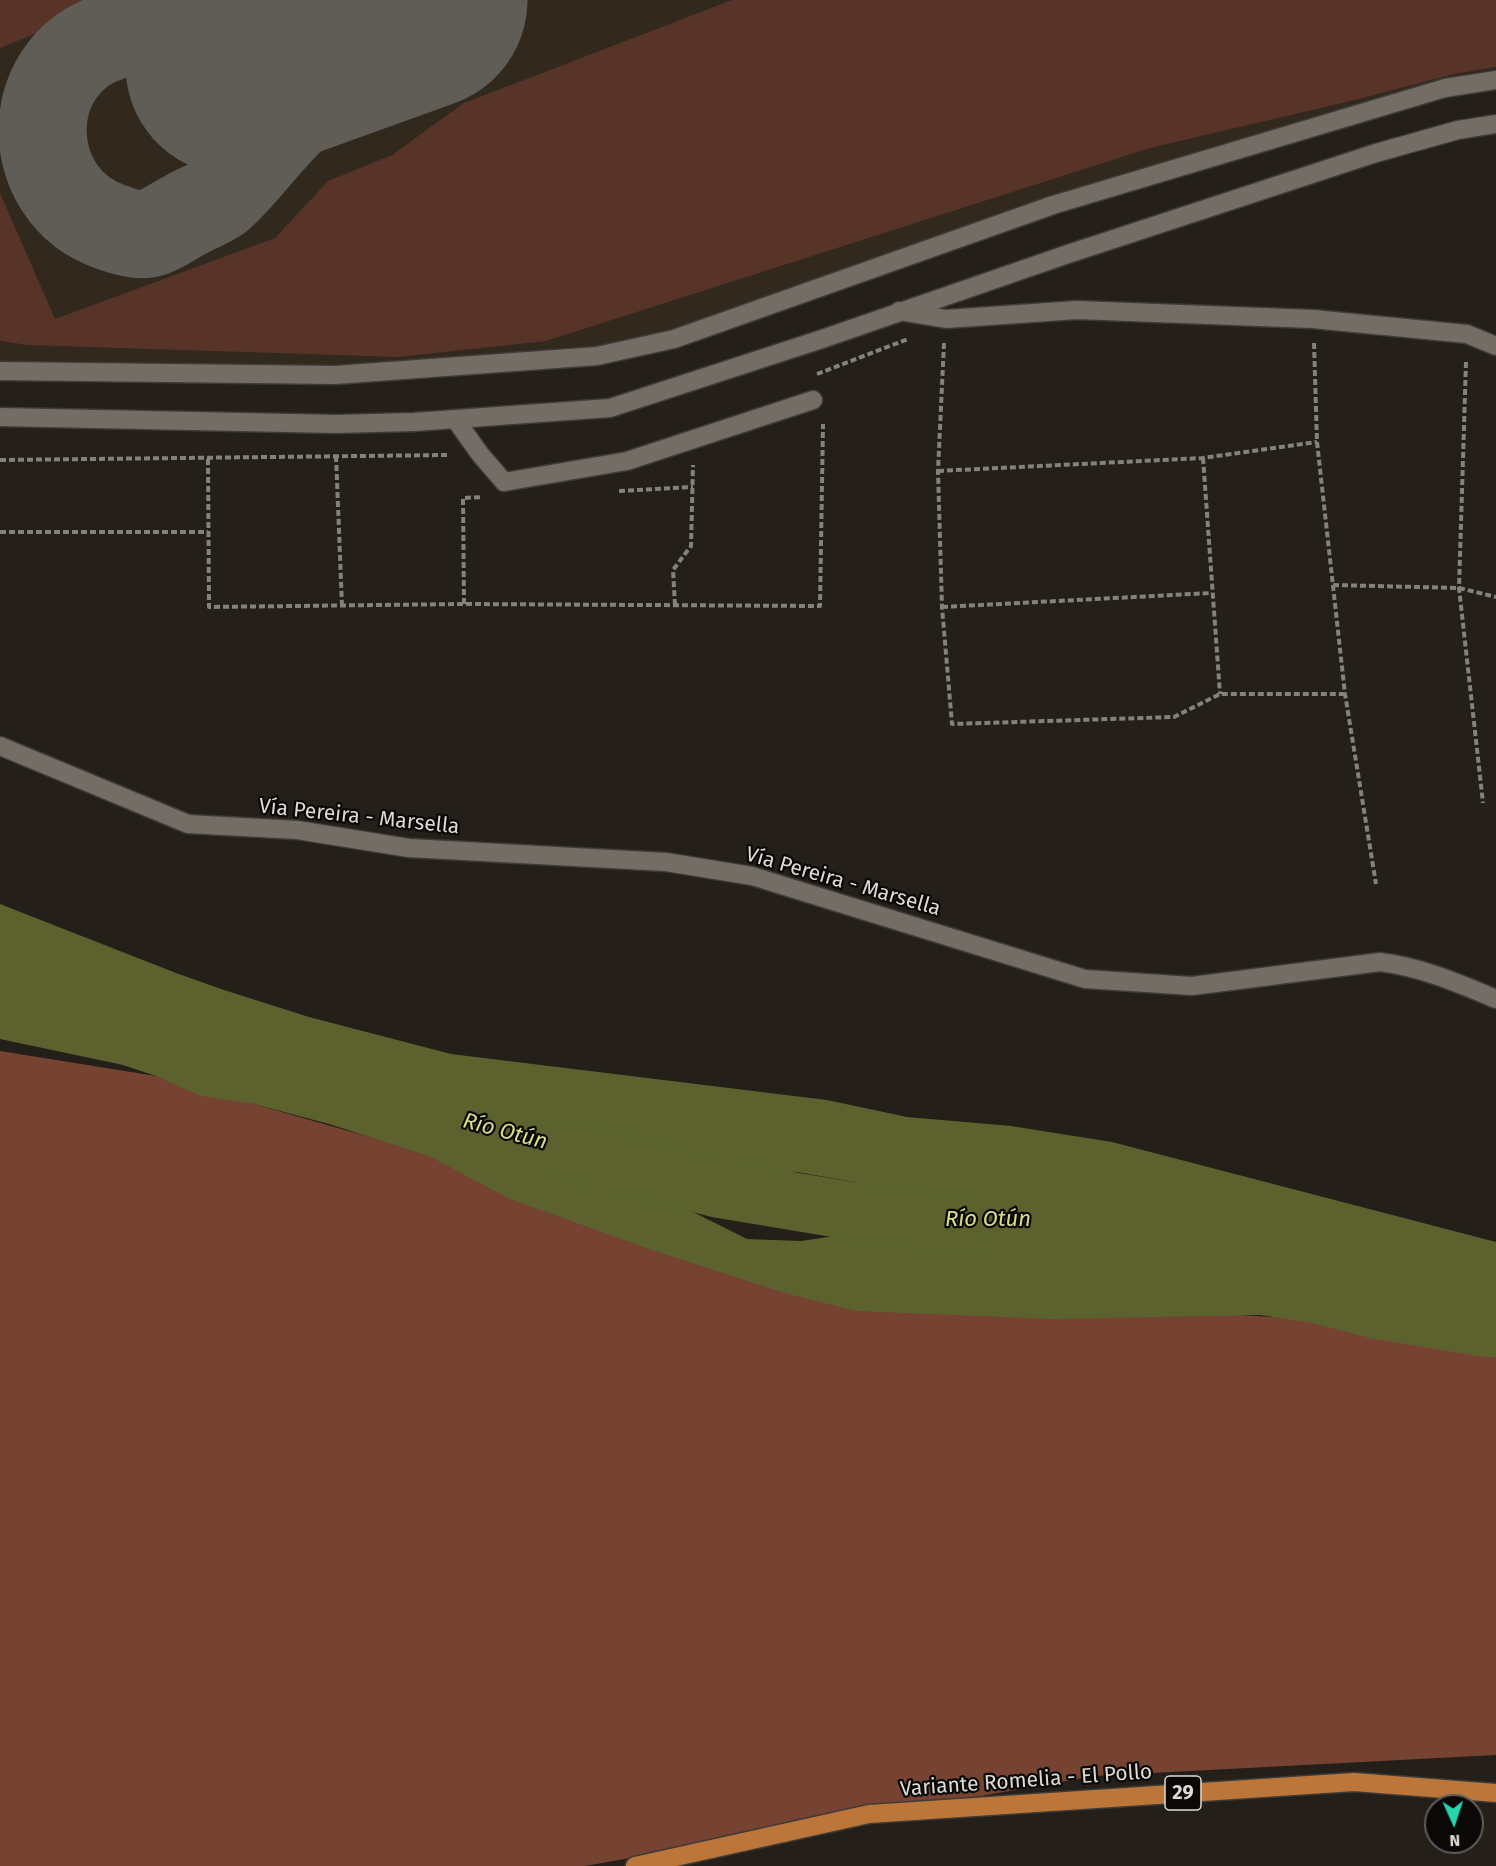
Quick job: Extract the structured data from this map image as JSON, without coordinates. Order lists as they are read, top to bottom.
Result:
{
  "streets": {
    "highway": ["Variante Romelia - El Pollo", "29"],
    "main road": ["Vía Pereira - Marsella"]
  },
  "water": ["Río Otún"],
  "north": "bottom"
}
